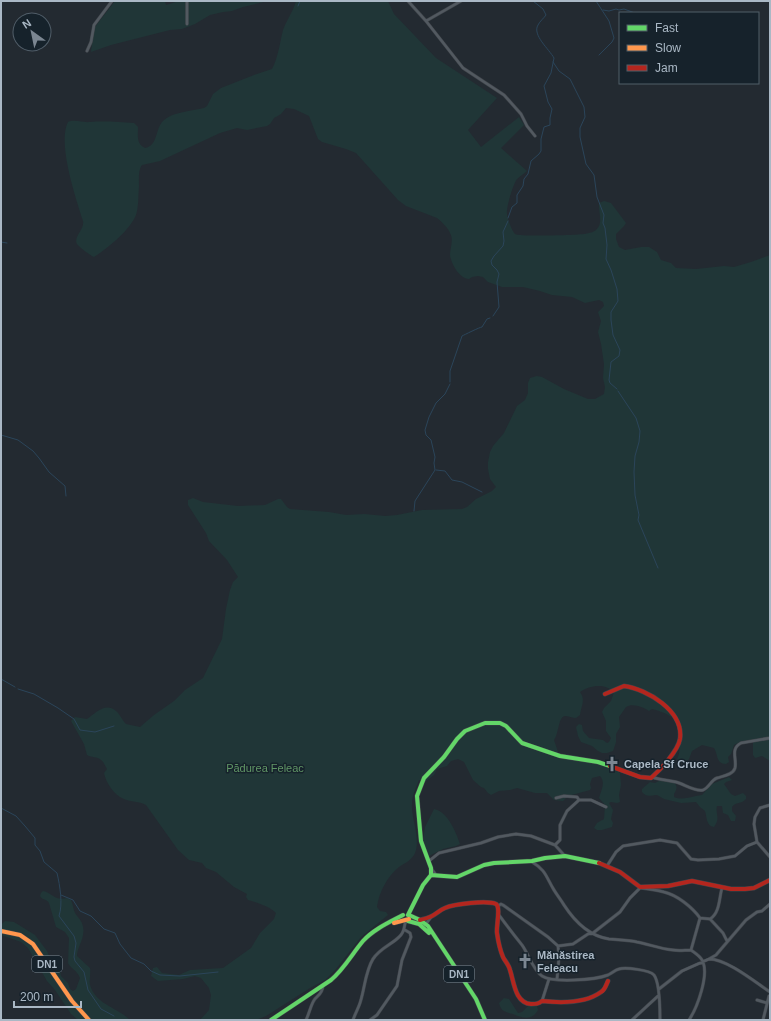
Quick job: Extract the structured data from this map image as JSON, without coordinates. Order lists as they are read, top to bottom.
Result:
{
  "streets": {
    "street": ["DN1"]
  },
  "parks": ["Pădurea Feleac"],
  "places": {
    "church": ["Capela Sf Cruce", "Mănăstirea Feleacu"]
  },
  "legend": ["Fast", "Slow", "Jam"],
  "scale_bar": "200 m",
  "north": "top left"
}
